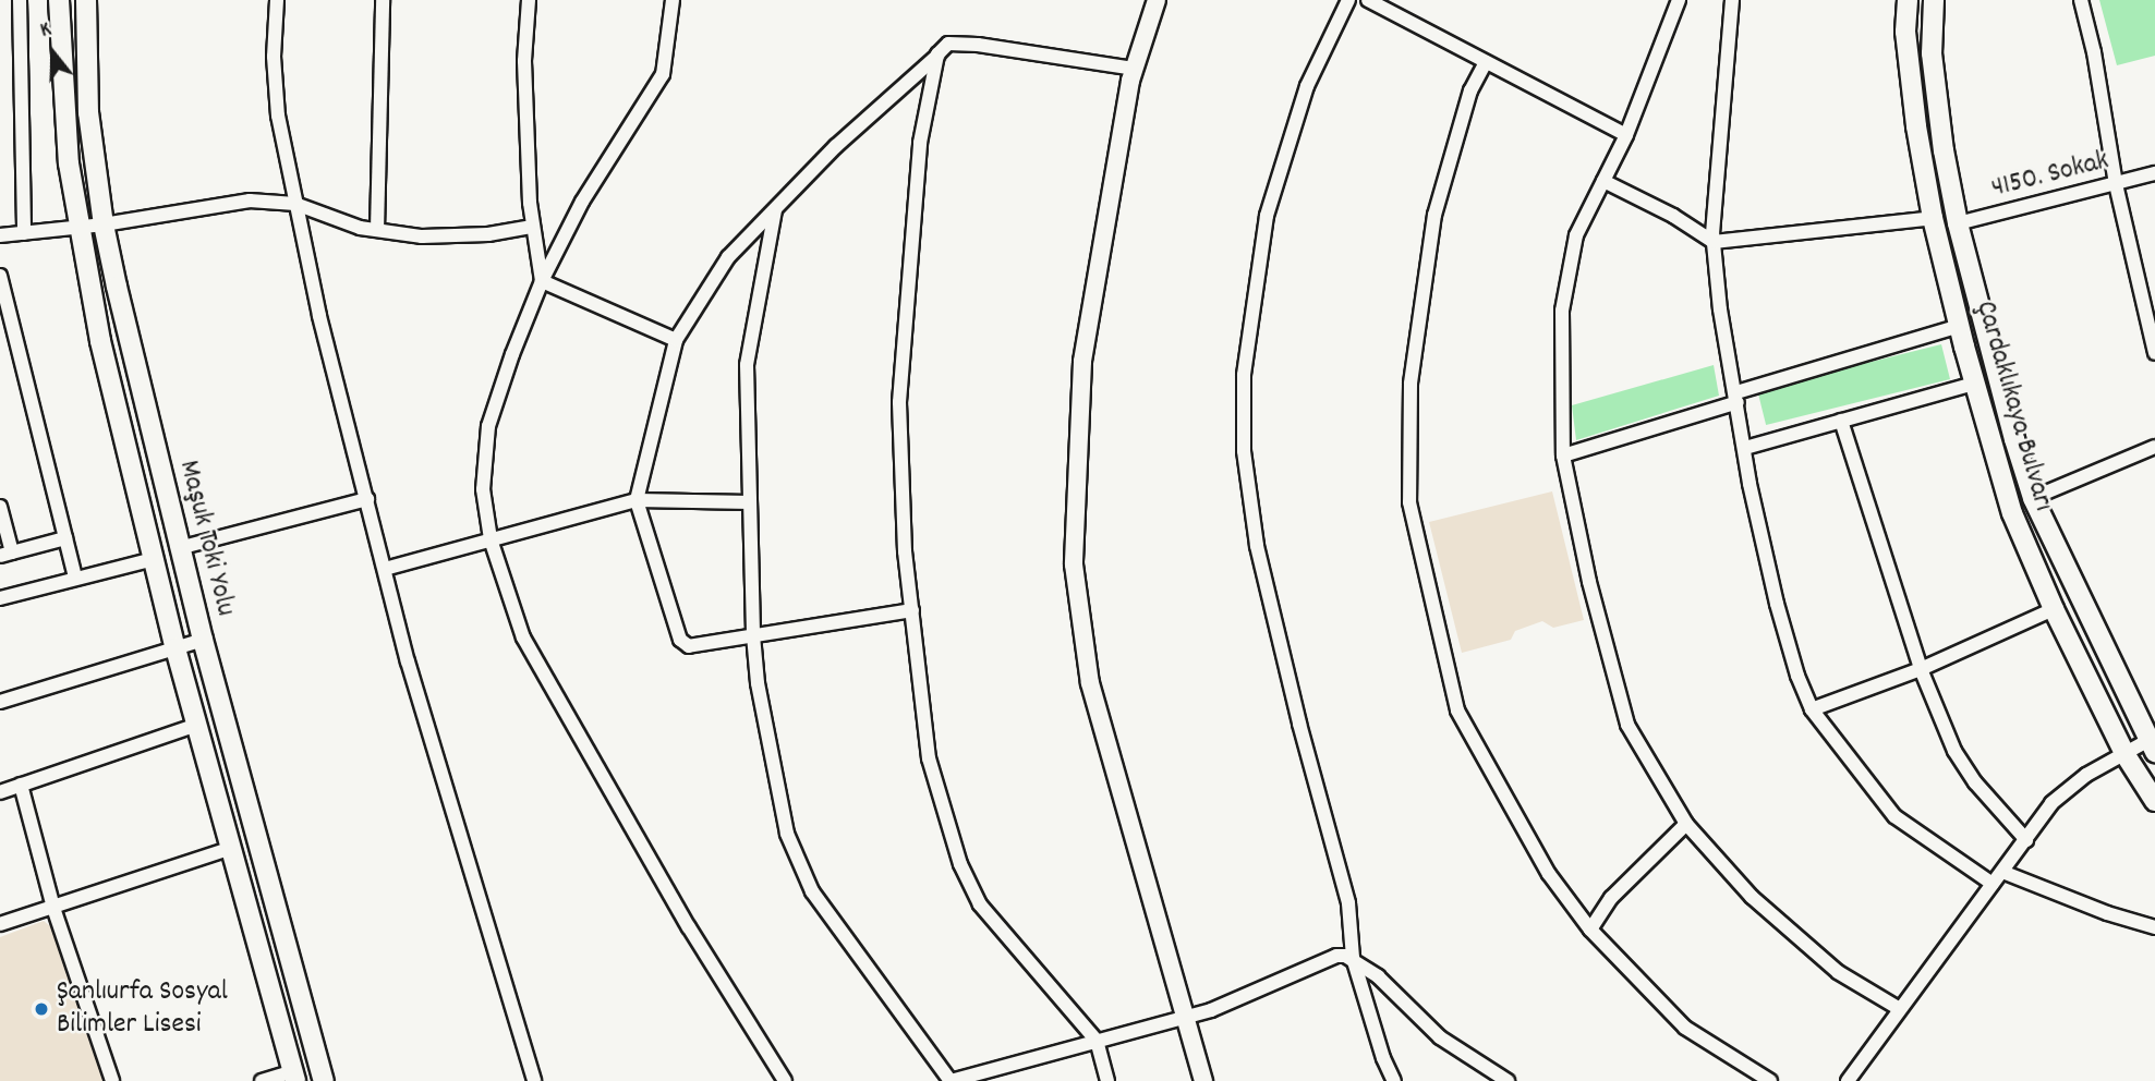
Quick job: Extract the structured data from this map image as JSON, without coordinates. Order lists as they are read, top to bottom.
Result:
{
  "streets": {
    "main road": ["Çardaklıkaya Bulvarı", "Maşuk Toki Yolu"],
    "street": ["4150. Sokak"]
  },
  "crossings": [
    ["4150. Sokak", "Çardaklıkaya Bulvarı"]
  ],
  "places": ["Şanlıurfa Sosyal Bilimler Lisesi"],
  "north": "top"
}
